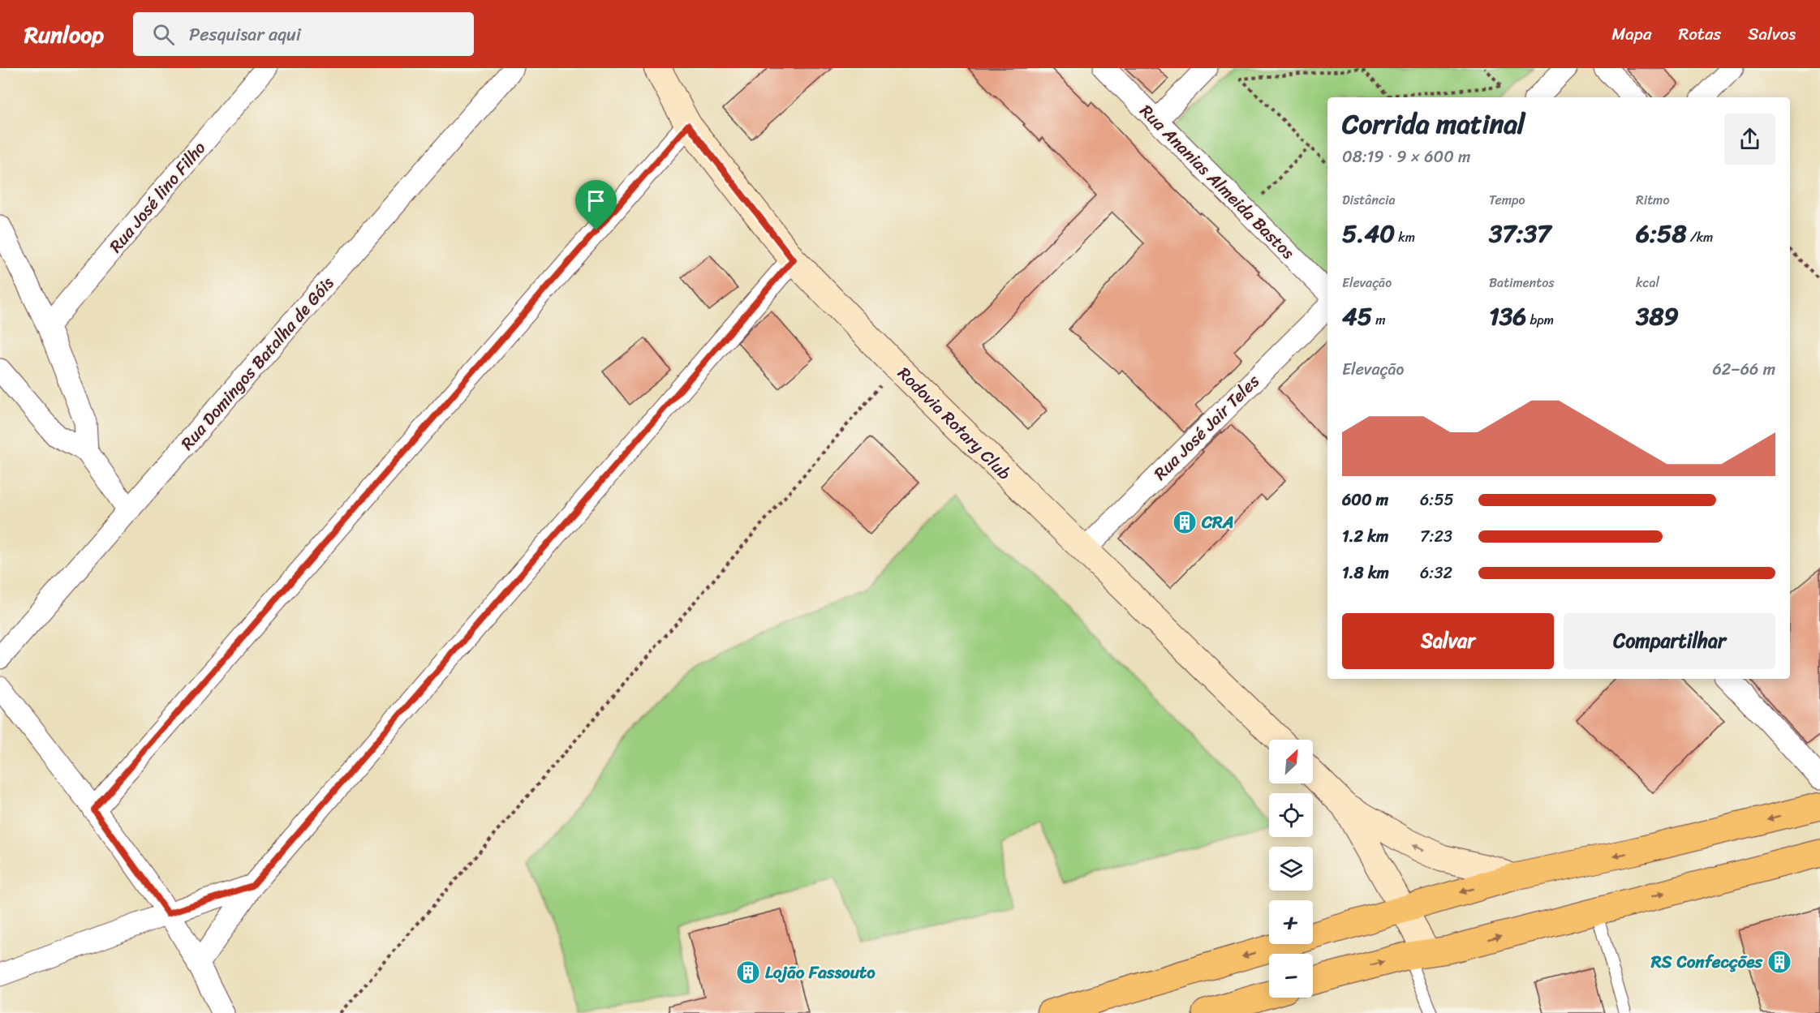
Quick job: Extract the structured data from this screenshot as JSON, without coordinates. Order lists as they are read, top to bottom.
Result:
{
  "streets": {
    "main road": ["Rodovia Rotary Club"],
    "street": [
      "Rua Ananias Almeida Bastos",
      "Rua José lino Filho",
      "Rua Domingos Batalha de Góis",
      "Rua José Jair Teles"
    ]
  },
  "crossings": [
    ["Rodovia Rotary Club", "Rua José Jair Teles"]
  ],
  "places": {
    "building": ["CRA", "RS Confecções", "Lojão Fassouto"]
  },
  "north": "top right",
  "page": {
    "header": "Runloop",
    "search": "Pesquisar aqui",
    "nav": ["Mapa", "Rotas", "Salvos"],
    "heading": ["Corrida matinal", "08:19 · 9 × 600 m"],
    "stats": [
      ["Distância", "5.40 km"],
      ["Tempo", "37:37"],
      ["Ritmo", "6:58 /km"],
      ["Elevação", "45 m"],
      ["Batimentos", "136 bpm"],
      ["kcal", "389"]
    ],
    "chart": ["Elevação", "62–66 m"],
    "list": [
      {
        "name": "600 m",
        "note": "6:55"
      },
      {
        "name": "1.2 km",
        "note": "7:23"
      },
      {
        "name": "1.8 km",
        "note": "6:32"
      }
    ],
    "buttons": ["Salvar", "Compartilhar"],
    "map_buttons": ["+", "−"]
  }
}
